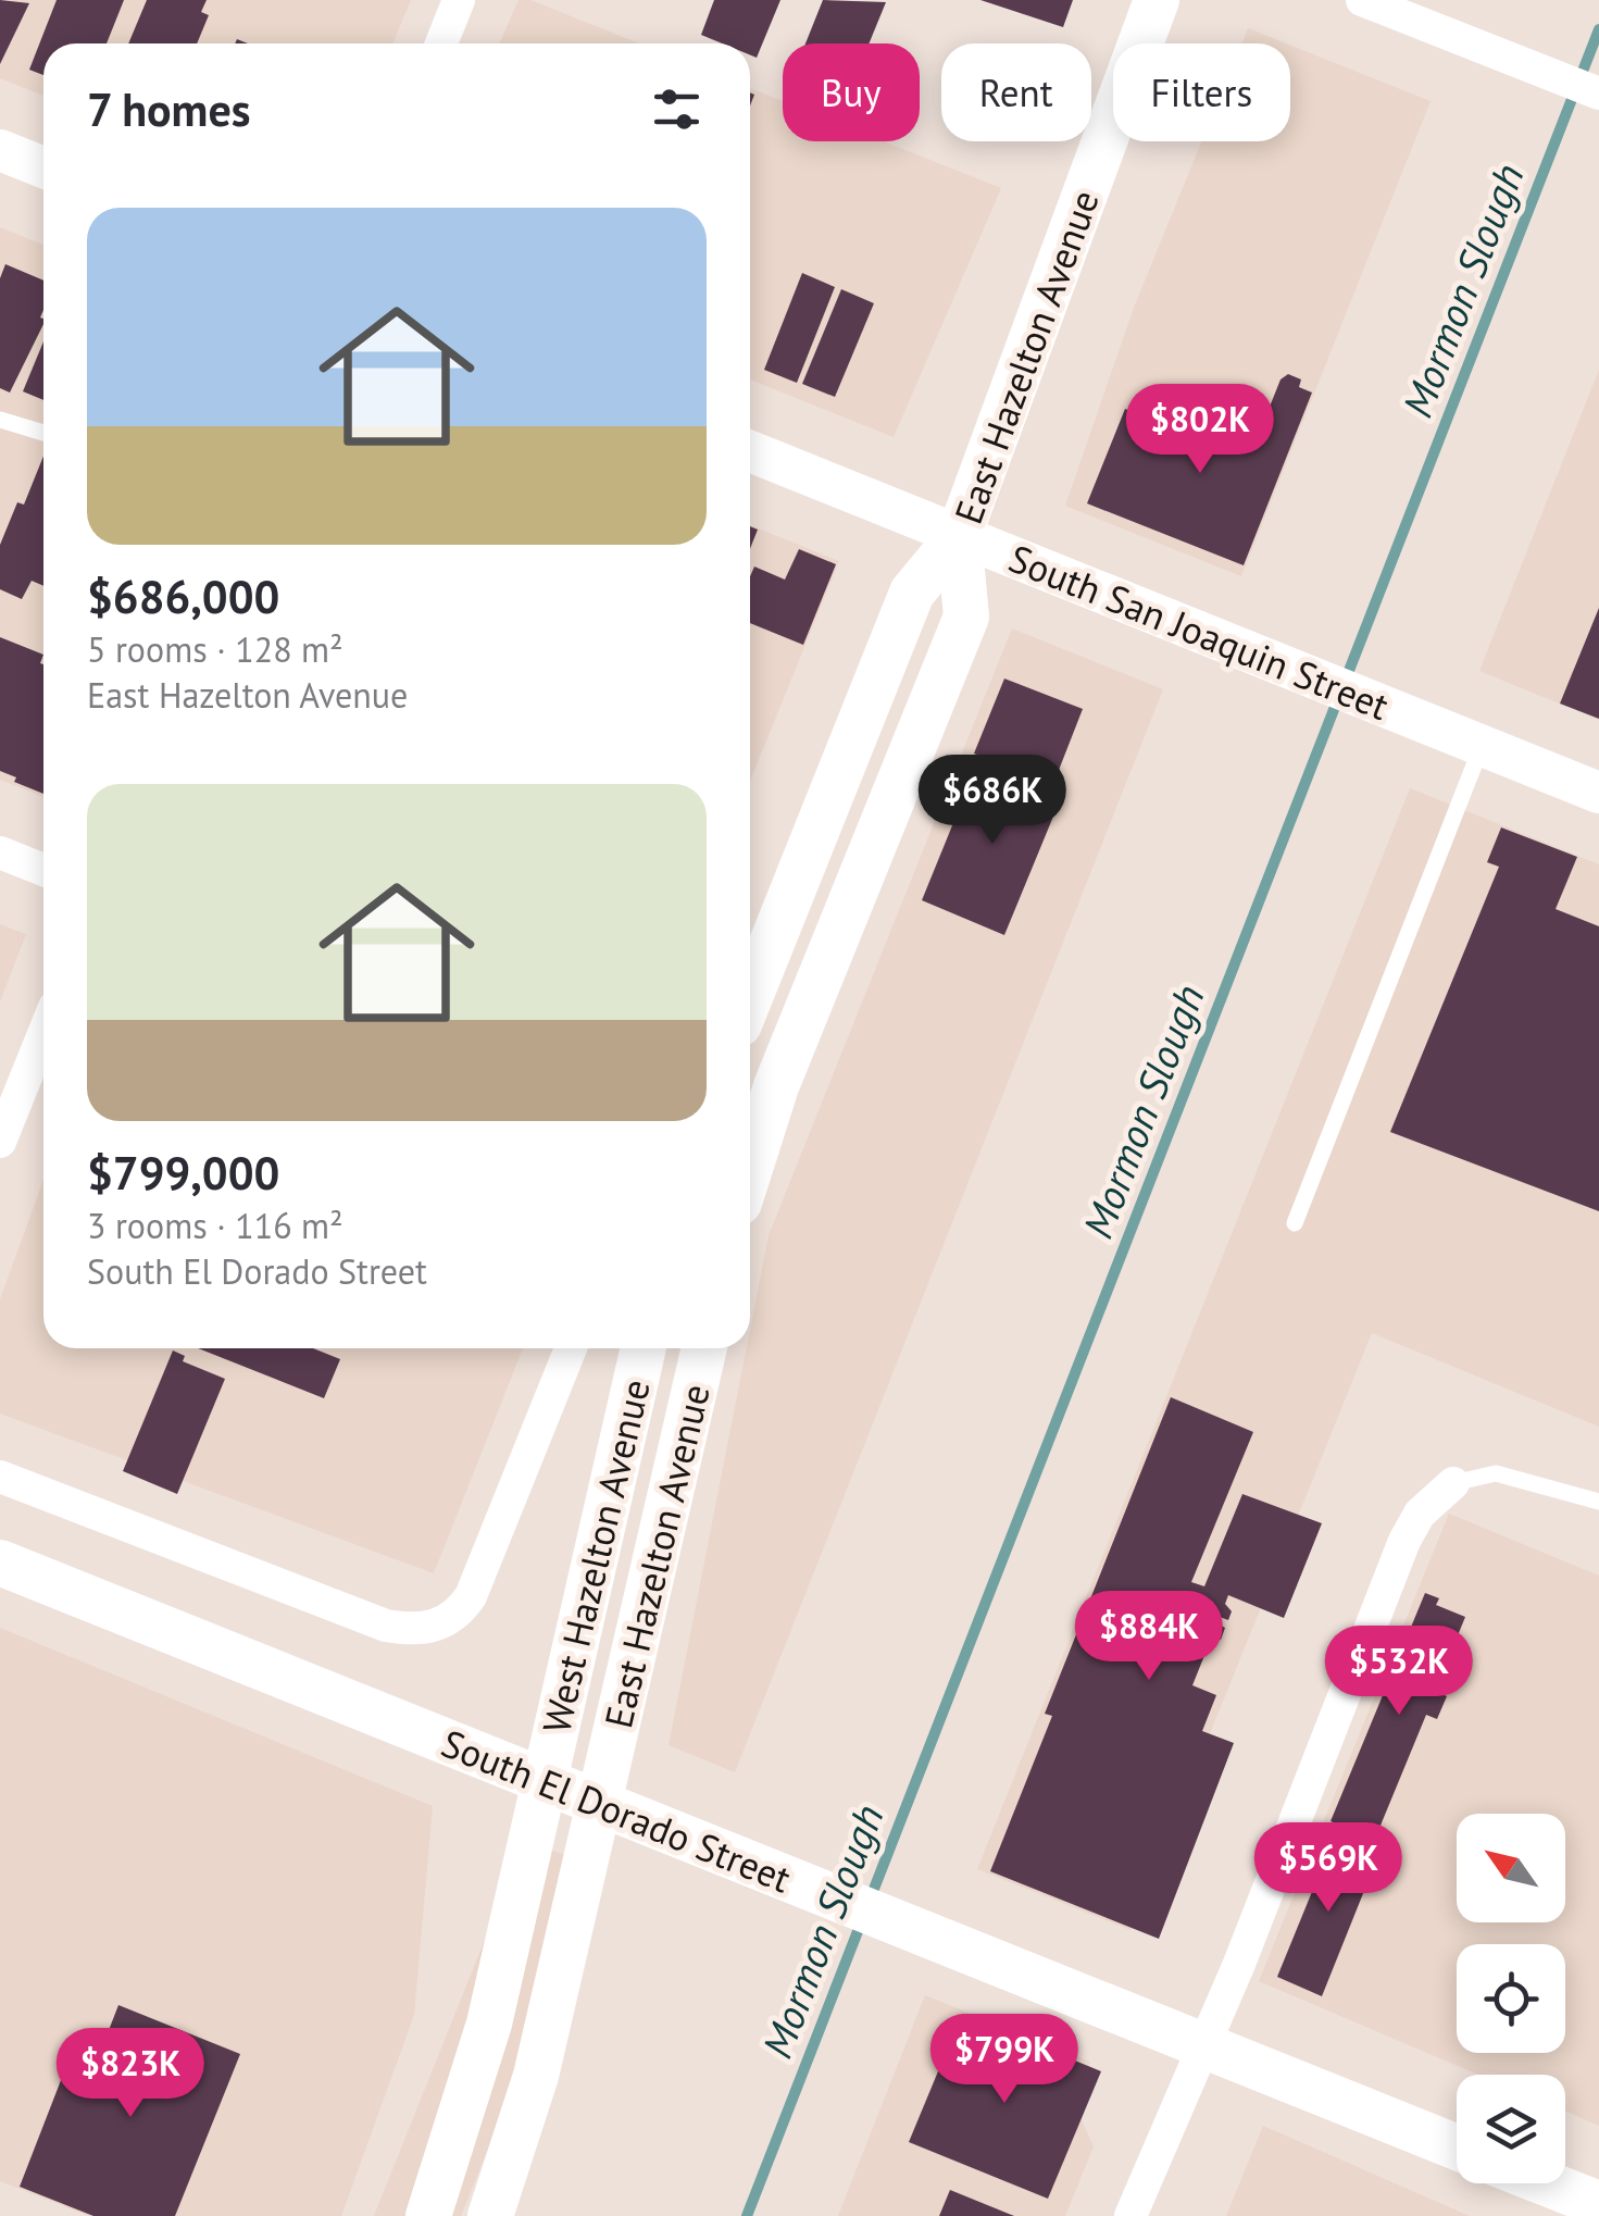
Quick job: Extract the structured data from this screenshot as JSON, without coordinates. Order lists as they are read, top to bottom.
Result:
{
  "streets": {
    "main road": ["East Hazelton Avenue", "West Hazelton Avenue", "South El Dorado Street"],
    "street": ["South San Joaquin Street"]
  },
  "crossings": [
    ["East Hazelton Avenue", "South San Joaquin Street"]
  ],
  "water": ["Mormon Slough"],
  "north": "top left",
  "page": {
    "chip": ["Buy", "Rent", "Filters"],
    "heading": "7 homes",
    "list": [
      {
        "name": "$686,000",
        "note": "5 rooms · 128 m² · East Hazelton Avenue"
      },
      {
        "name": "$799,000",
        "note": "3 rooms · 116 m² · South El Dorado Street"
      }
    ],
    "price": [
      "$802K",
      "$686K",
      "$884K",
      "$532K",
      "$569K",
      "$799K",
      "$823K"
    ]
  }
}
